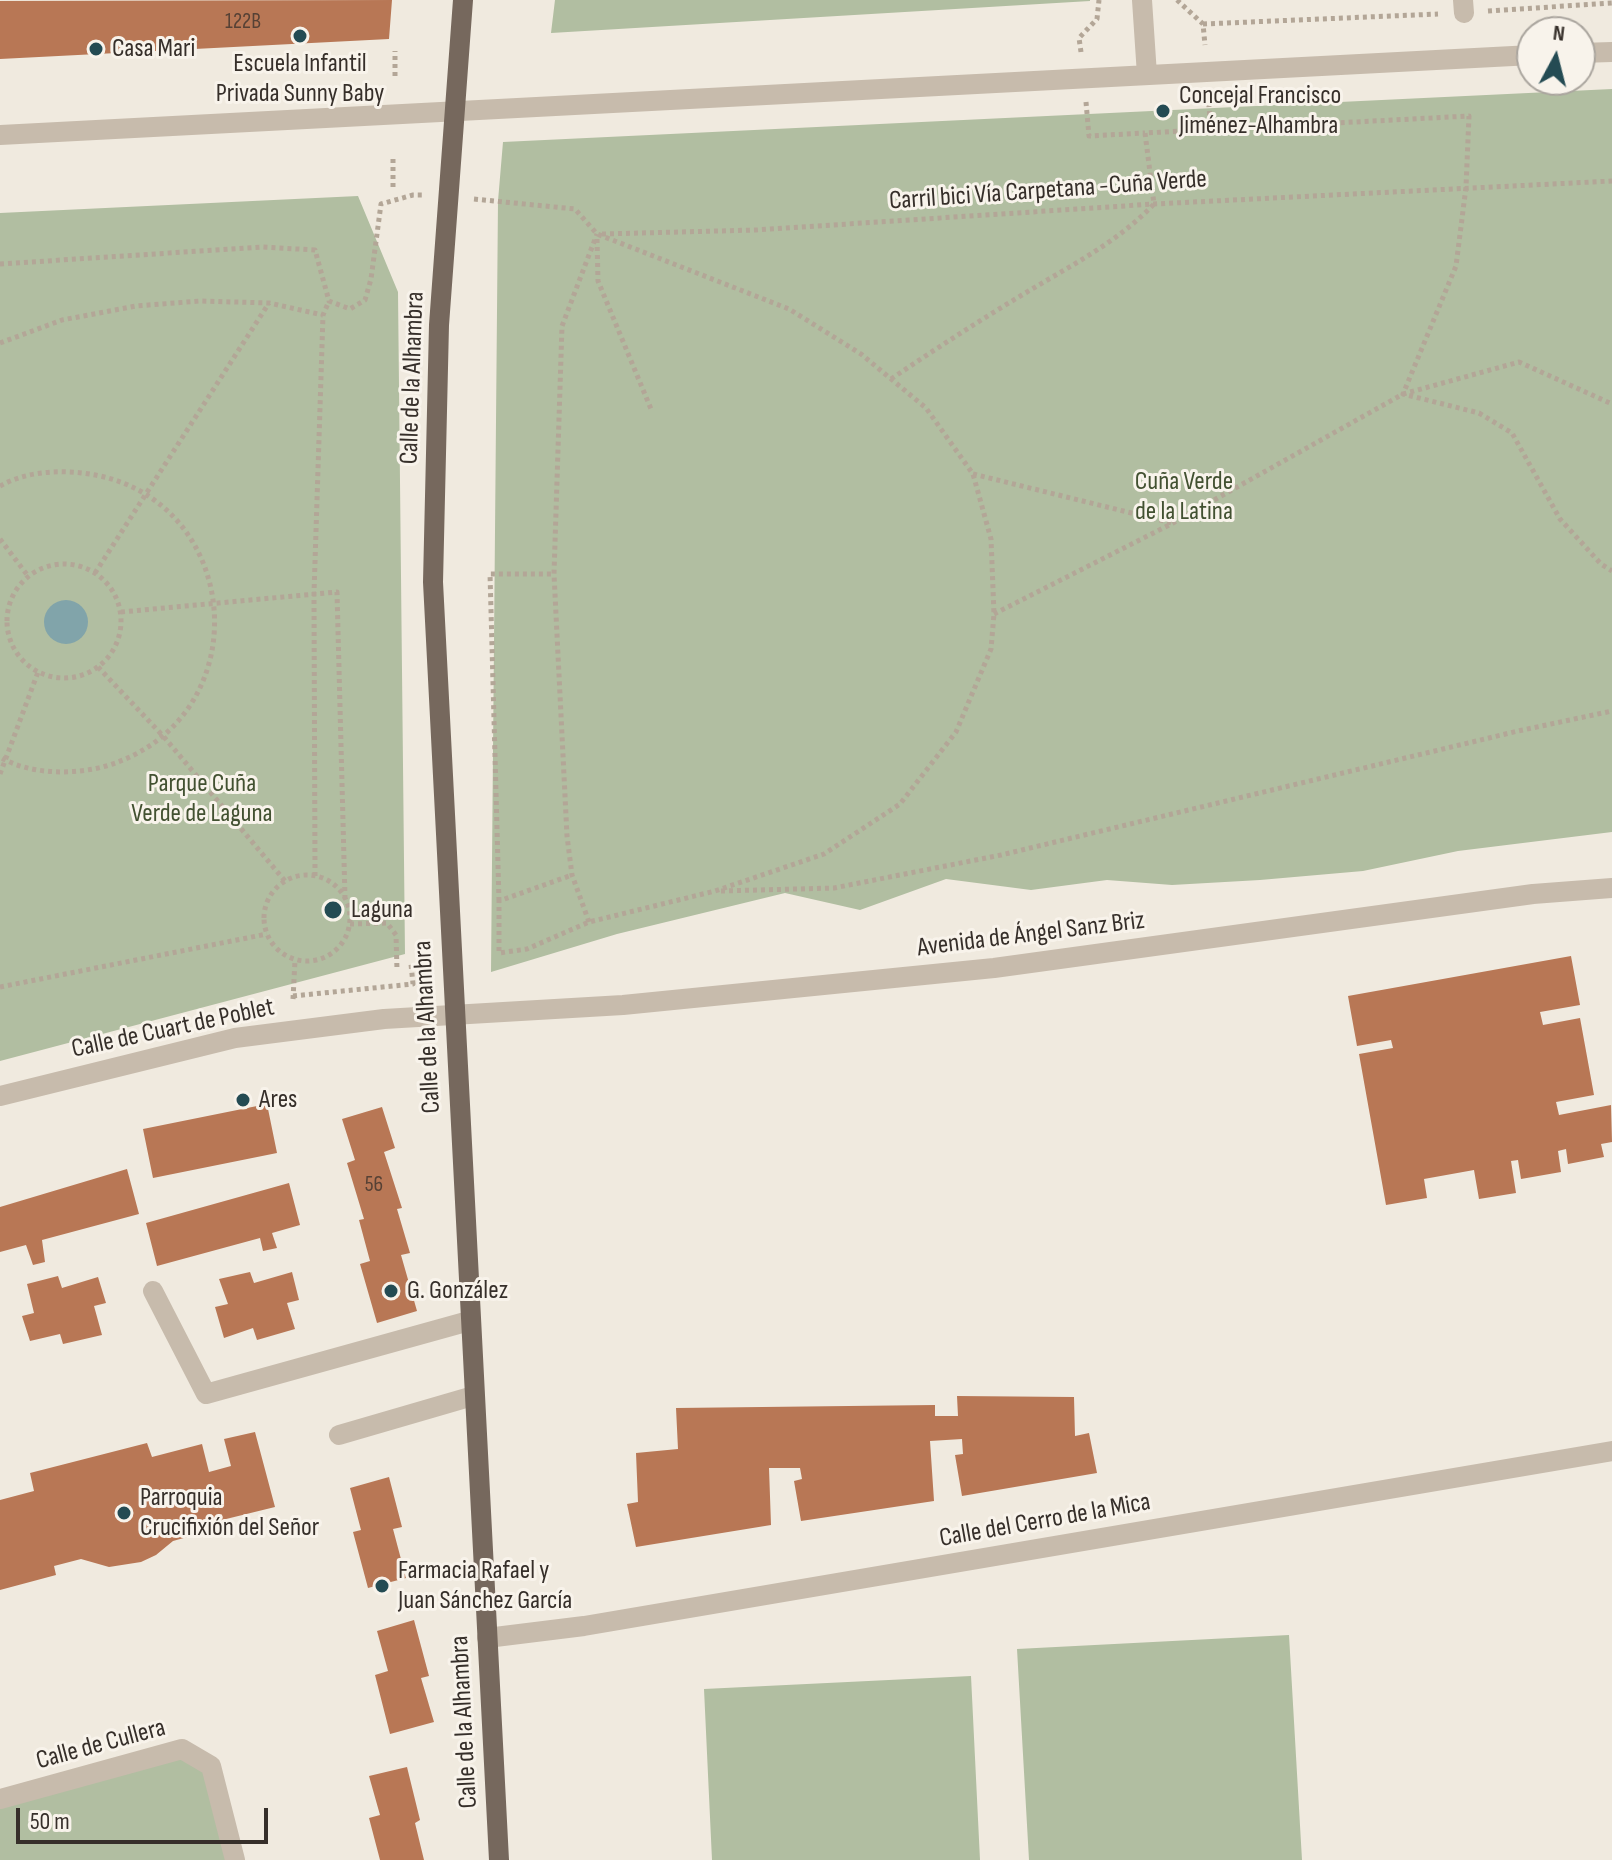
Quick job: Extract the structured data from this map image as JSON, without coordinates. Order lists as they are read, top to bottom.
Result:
{
  "streets": {
    "main road": ["Calle de la Alhambra"],
    "street": [
      "Avenida de Ángel Sanz Briz",
      "Calle de Cuart de Poblet",
      "Calle del Cerro de la Mica",
      "Calle de Cullera"
    ],
    "path": ["Carril bici Vía Carpetana -Cuña Verde"]
  },
  "crossings": [
    ["Calle de la Alhambra", "Avenida de Ángel Sanz Briz"],
    ["Calle de la Alhambra", "Calle de Cuart de Poblet"],
    ["Calle de la Alhambra", "Calle del Cerro de la Mica"],
    ["Avenida de Ángel Sanz Briz", "Calle de Cuart de Poblet"]
  ],
  "parks": ["Cuña Verde de la Latina", "Parque Cuña Verde de Laguna"],
  "places": [
    "Escuela Infantil Privada Sunny Baby",
    "Casa Mari",
    "Concejal Francisco Jiménez-Alhambra",
    "Laguna",
    "Ares",
    "G. González",
    "Parroquia Crucifixión del Señor",
    "Farmacia Rafael y Juan Sánchez García"
  ],
  "house_numbers": ["122B", "56"],
  "scale_bar": "50 m",
  "north": "top"
}
